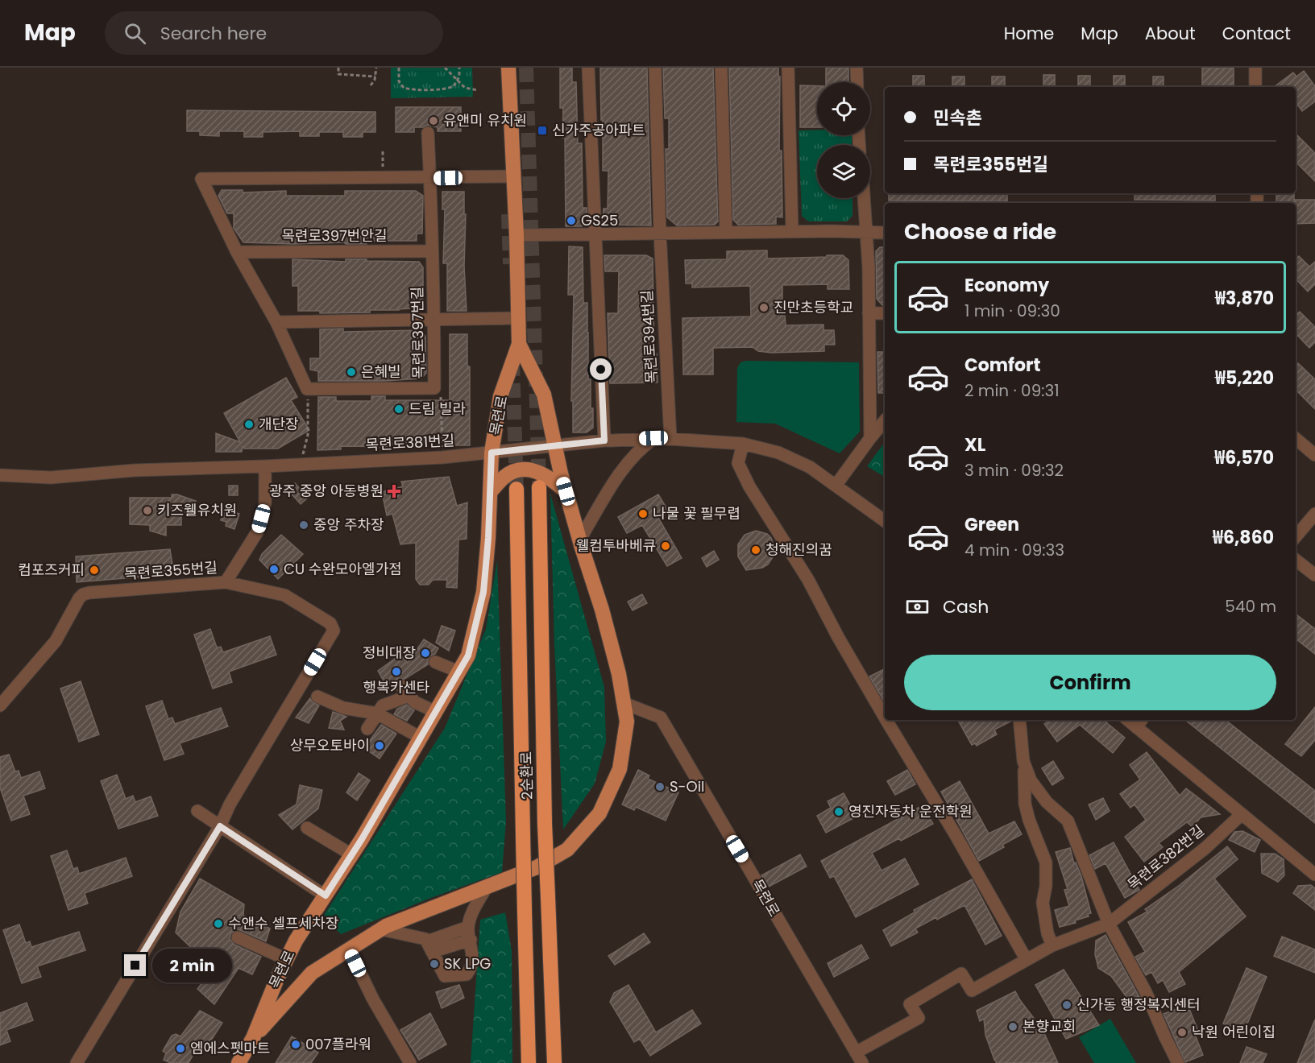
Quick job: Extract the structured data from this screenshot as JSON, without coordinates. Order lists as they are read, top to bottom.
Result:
{
  "streets": {
    "highway": ["2순환로"],
    "main road": ["목련로"],
    "street": [
      "목련로397번안길",
      "목련로397번길",
      "목련로394번길",
      "목련로381번길",
      "목련로355번길",
      "목련로382번길"
    ]
  },
  "crossings": [
    ["목련로397번안길", "목련로397번길"],
    ["목련로", "목련로381번길"],
    ["목련로", "목련로382번길"]
  ],
  "places": {
    "other": [
      "유앤미 유치원",
      "GS25",
      "진만초등학교",
      "은혜빌",
      "드림 빌라",
      "개단장",
      "키즈웰유치원",
      "나물 꽃 필무렵",
      "중앙 주차장",
      "웰컴투바베큐",
      "청해진의꿈",
      "CU 수완모아엘가점",
      "컴포즈커피",
      "정비대장",
      "행복카센타",
      "상무오토바이",
      "S-Oil",
      "영진자동차 운전학원",
      "수앤수 셀프세차장",
      "SK LPG",
      "신가동 행정복지센터",
      "본향교회",
      "낙원 어린이집",
      "007플라워",
      "엠에스펫마트"
    ],
    "transit": ["신가주공아파트"],
    "health": ["광주 중앙 아동병원"]
  },
  "page": {
    "header": "Map",
    "search": "Search here",
    "nav": [
      "Home",
      "Map",
      "About",
      "Contact"
    ],
    "banner": ["민속촌", "목련로355번길"],
    "heading": "Choose a ride",
    "list": [
      {
        "name": "Economy",
        "note": "1 min · 09:30",
        "value": "₩3,870"
      },
      {
        "name": "Comfort",
        "note": "2 min · 09:31",
        "value": "₩5,220"
      },
      {
        "name": "XL",
        "note": "3 min · 09:32",
        "value": "₩6,570"
      },
      {
        "name": "Green",
        "note": "4 min · 09:33",
        "value": "₩6,860"
      }
    ],
    "pay": ["Cash", "540 m"],
    "buttons": "Confirm",
    "bubble": "2 min"
  }
}
